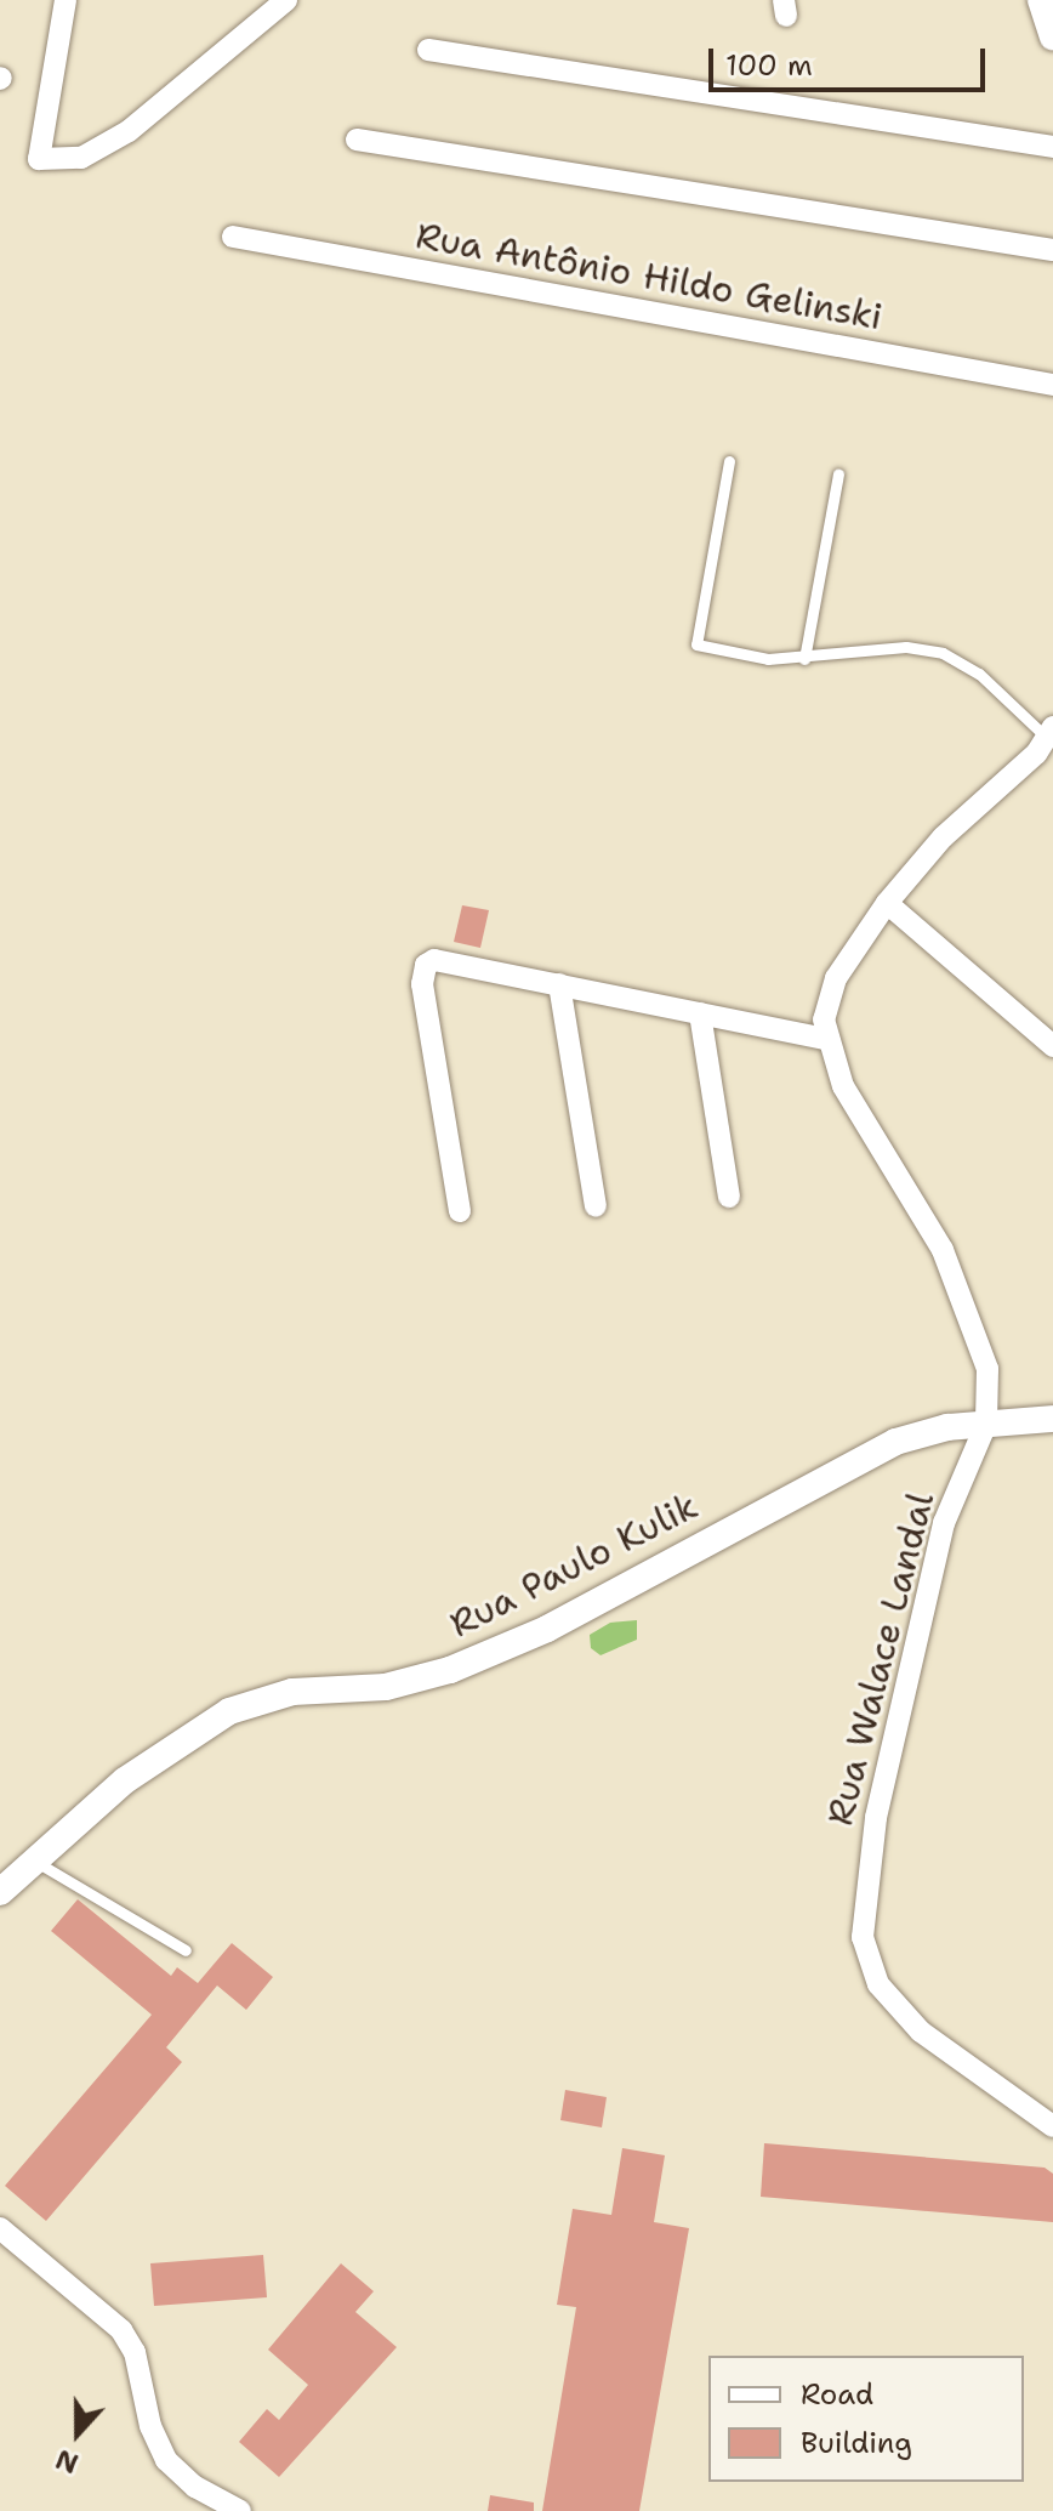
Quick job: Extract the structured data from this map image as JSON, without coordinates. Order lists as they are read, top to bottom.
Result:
{
  "streets": {
    "street": ["Rua Antônio Hildo Gelinski", "Rua Paulo Kulik", "Rua Walace Landal"]
  },
  "crossings": [
    ["Rua Paulo Kulik", "Rua Walace Landal"]
  ],
  "legend": ["Road", "Building"],
  "scale_bar": "100 m",
  "north": "bottom"
}
